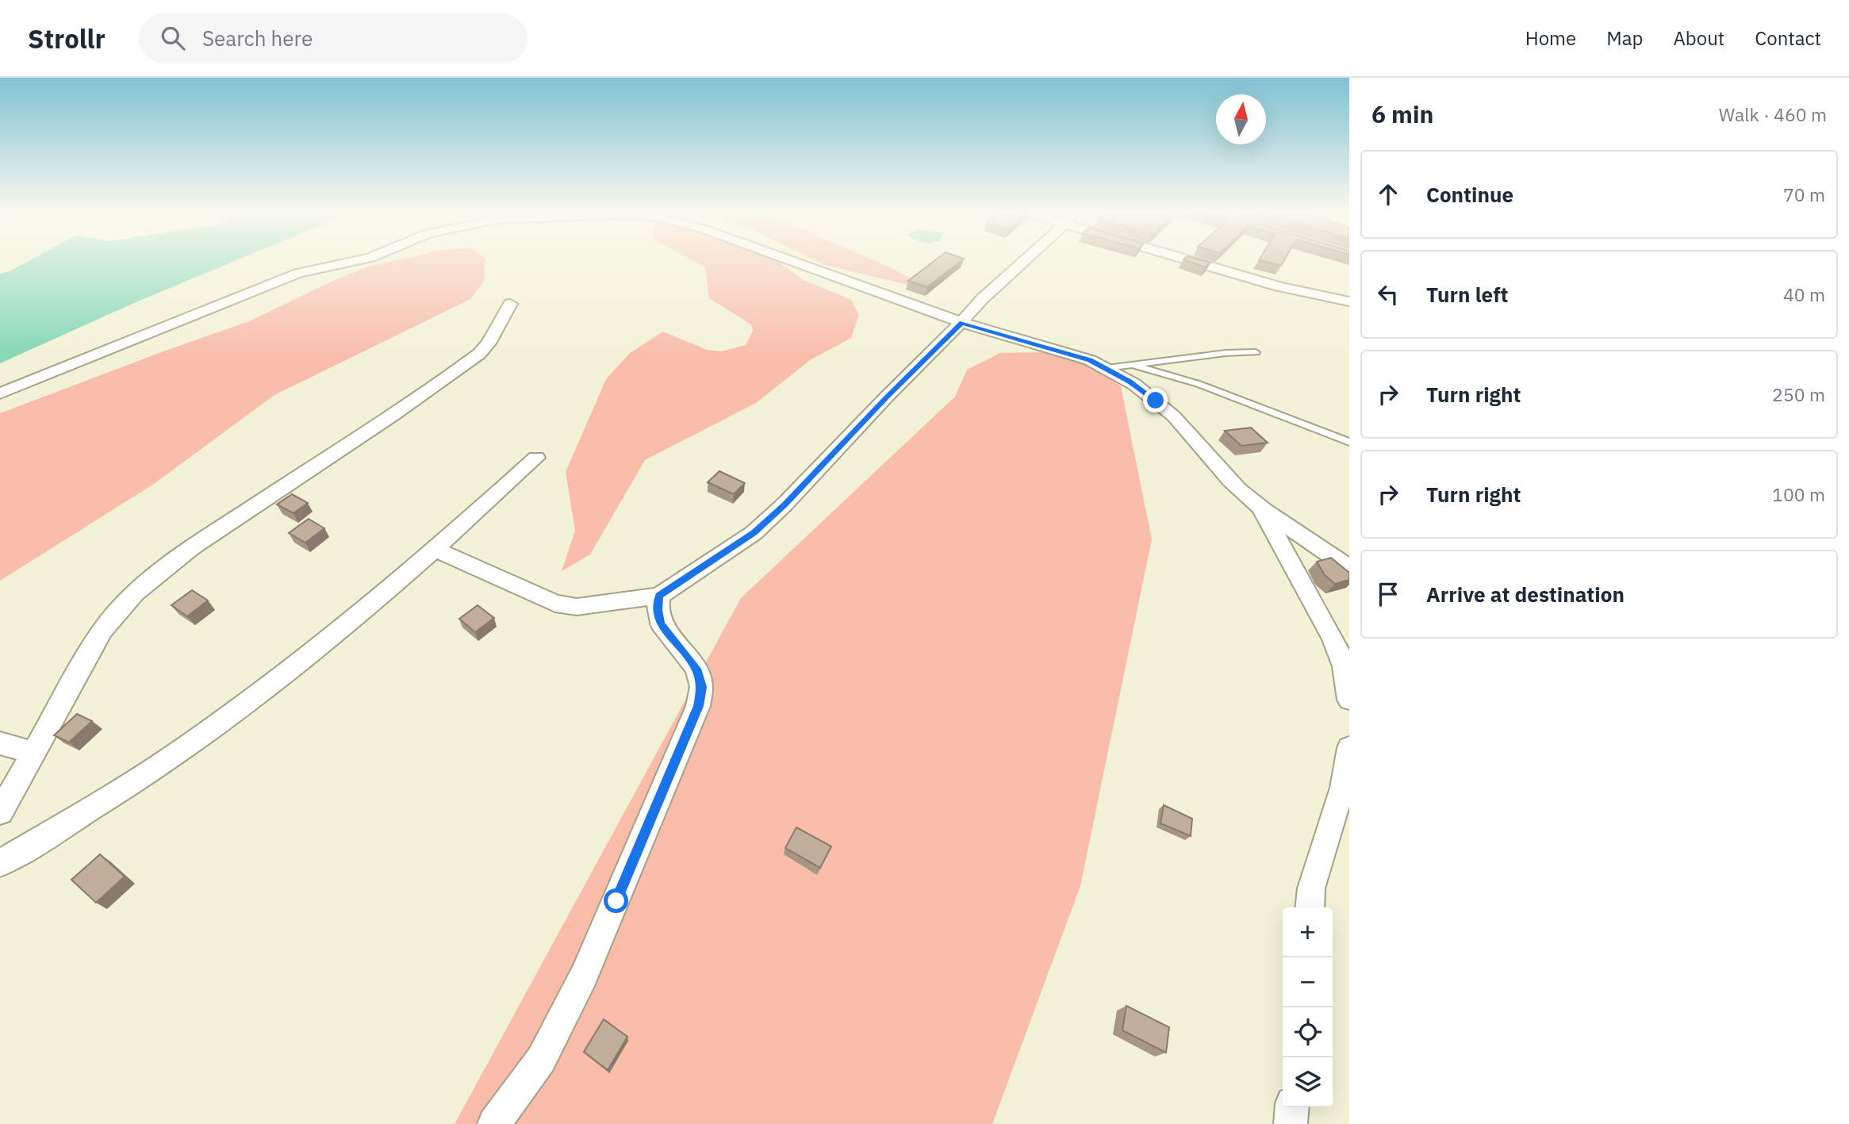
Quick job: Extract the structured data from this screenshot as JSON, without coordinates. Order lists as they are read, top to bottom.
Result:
{
  "north": "top",
  "page": {
    "header": "Strollr",
    "search": "Search here",
    "nav": [
      "Home",
      "Map",
      "About",
      "Contact"
    ],
    "heading": ["6 min", "Walk · 460 m"],
    "list": [
      ["Continue", "70 m"],
      ["Turn left", "40 m"],
      ["Turn right", "250 m"],
      ["Turn right", "100 m"],
      "Arrive at destination"
    ],
    "map_buttons": ["+", "−"]
  }
}
